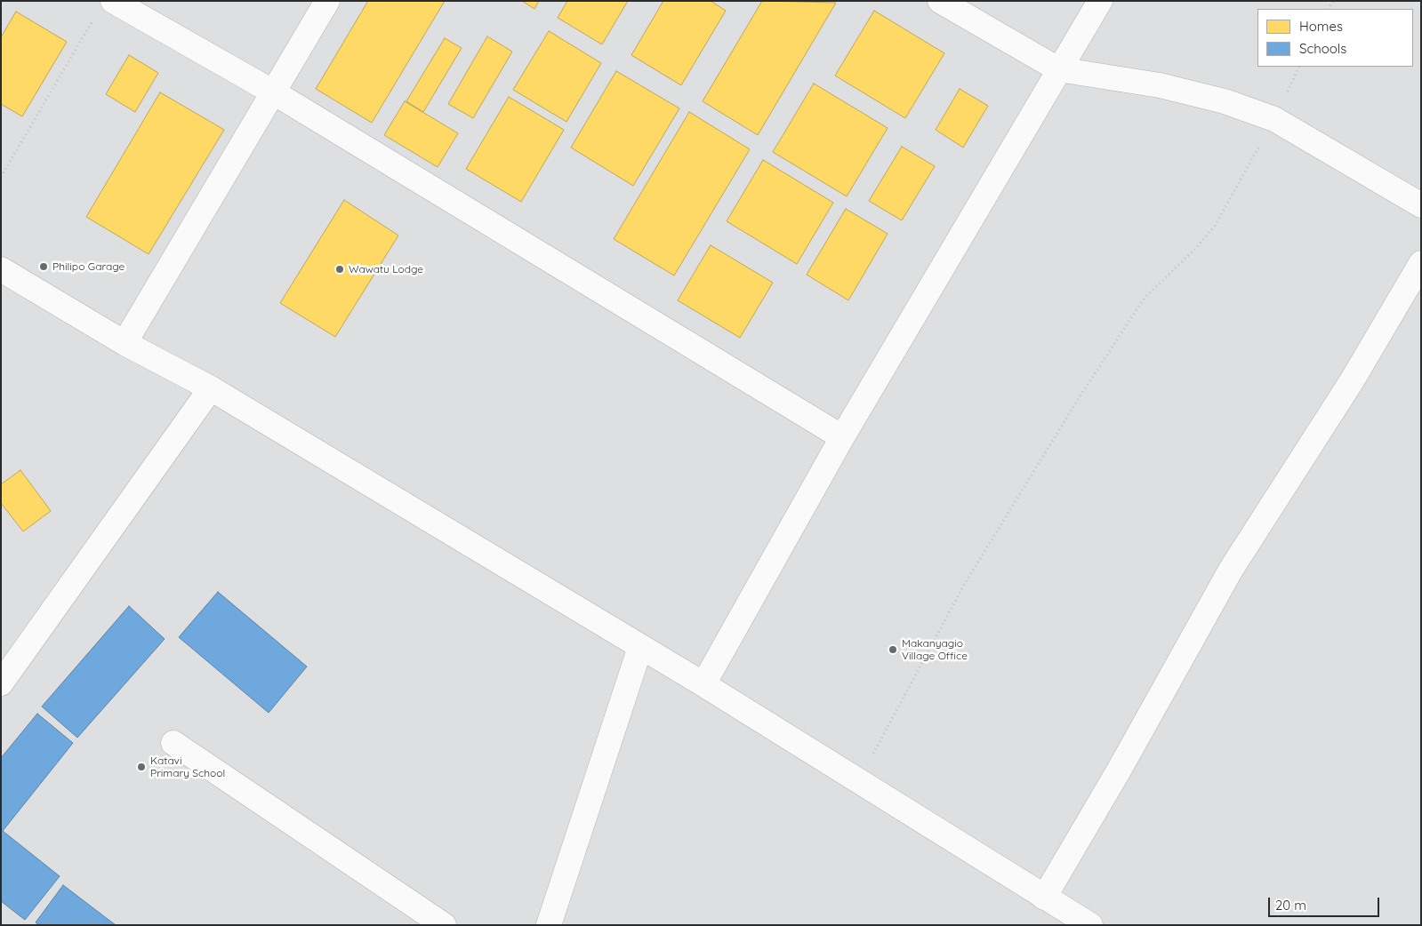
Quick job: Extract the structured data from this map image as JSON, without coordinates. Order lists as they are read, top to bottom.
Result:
{
  "places": [
    "Philipo Garage",
    "Wawatu Lodge",
    "Makanyagio Village Office",
    "Katavi Primary School"
  ],
  "legend": ["Homes", "Schools"],
  "scale_bar": "20 m"
}
